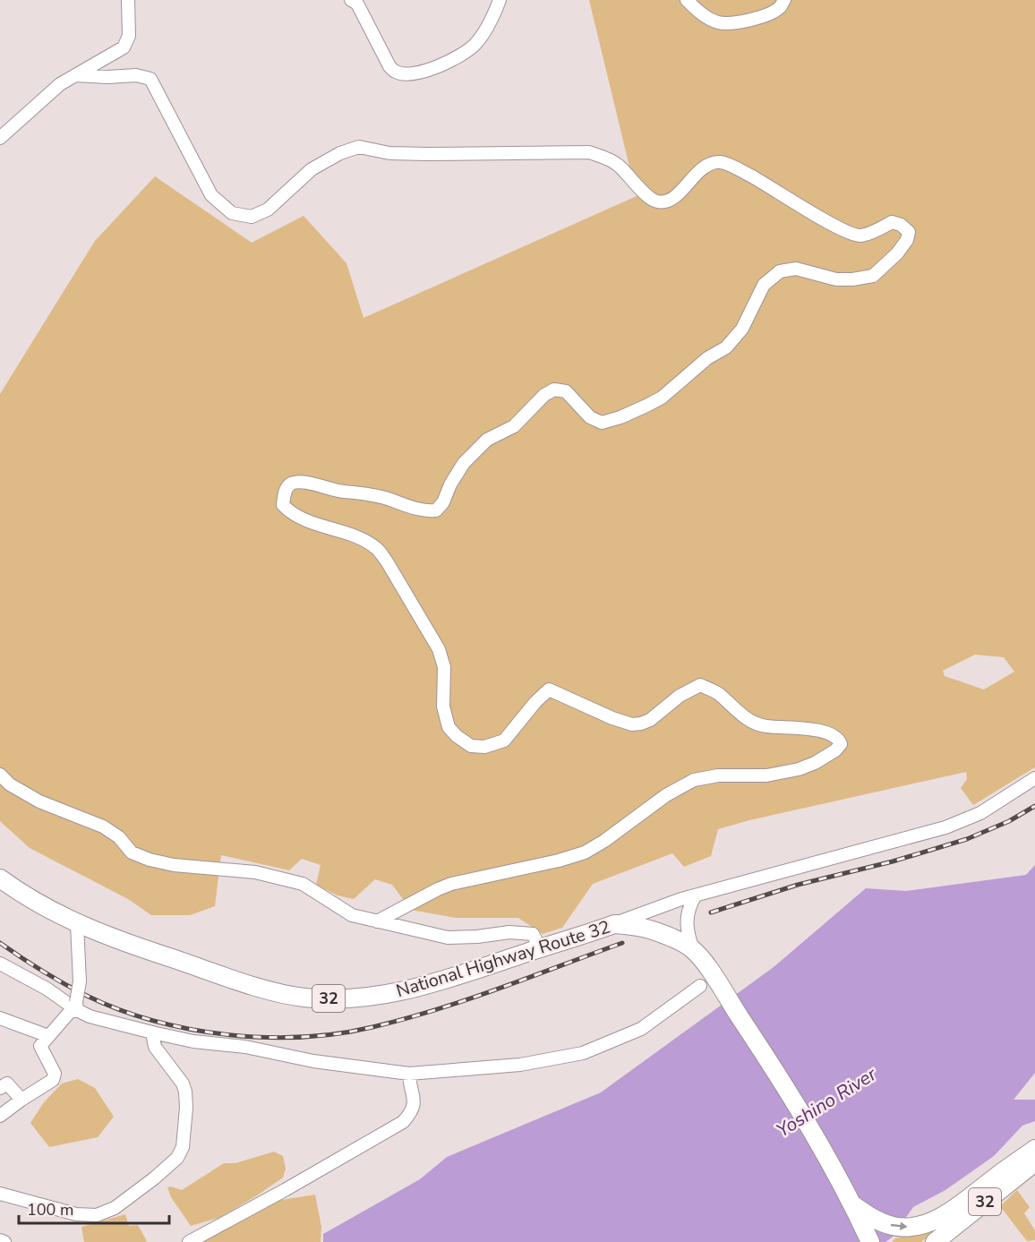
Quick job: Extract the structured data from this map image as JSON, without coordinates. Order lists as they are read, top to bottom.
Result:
{
  "streets": {
    "highway": ["National Highway Route 32", "32"]
  },
  "water": ["Yoshino River"],
  "scale_bar": "100 m"
}
